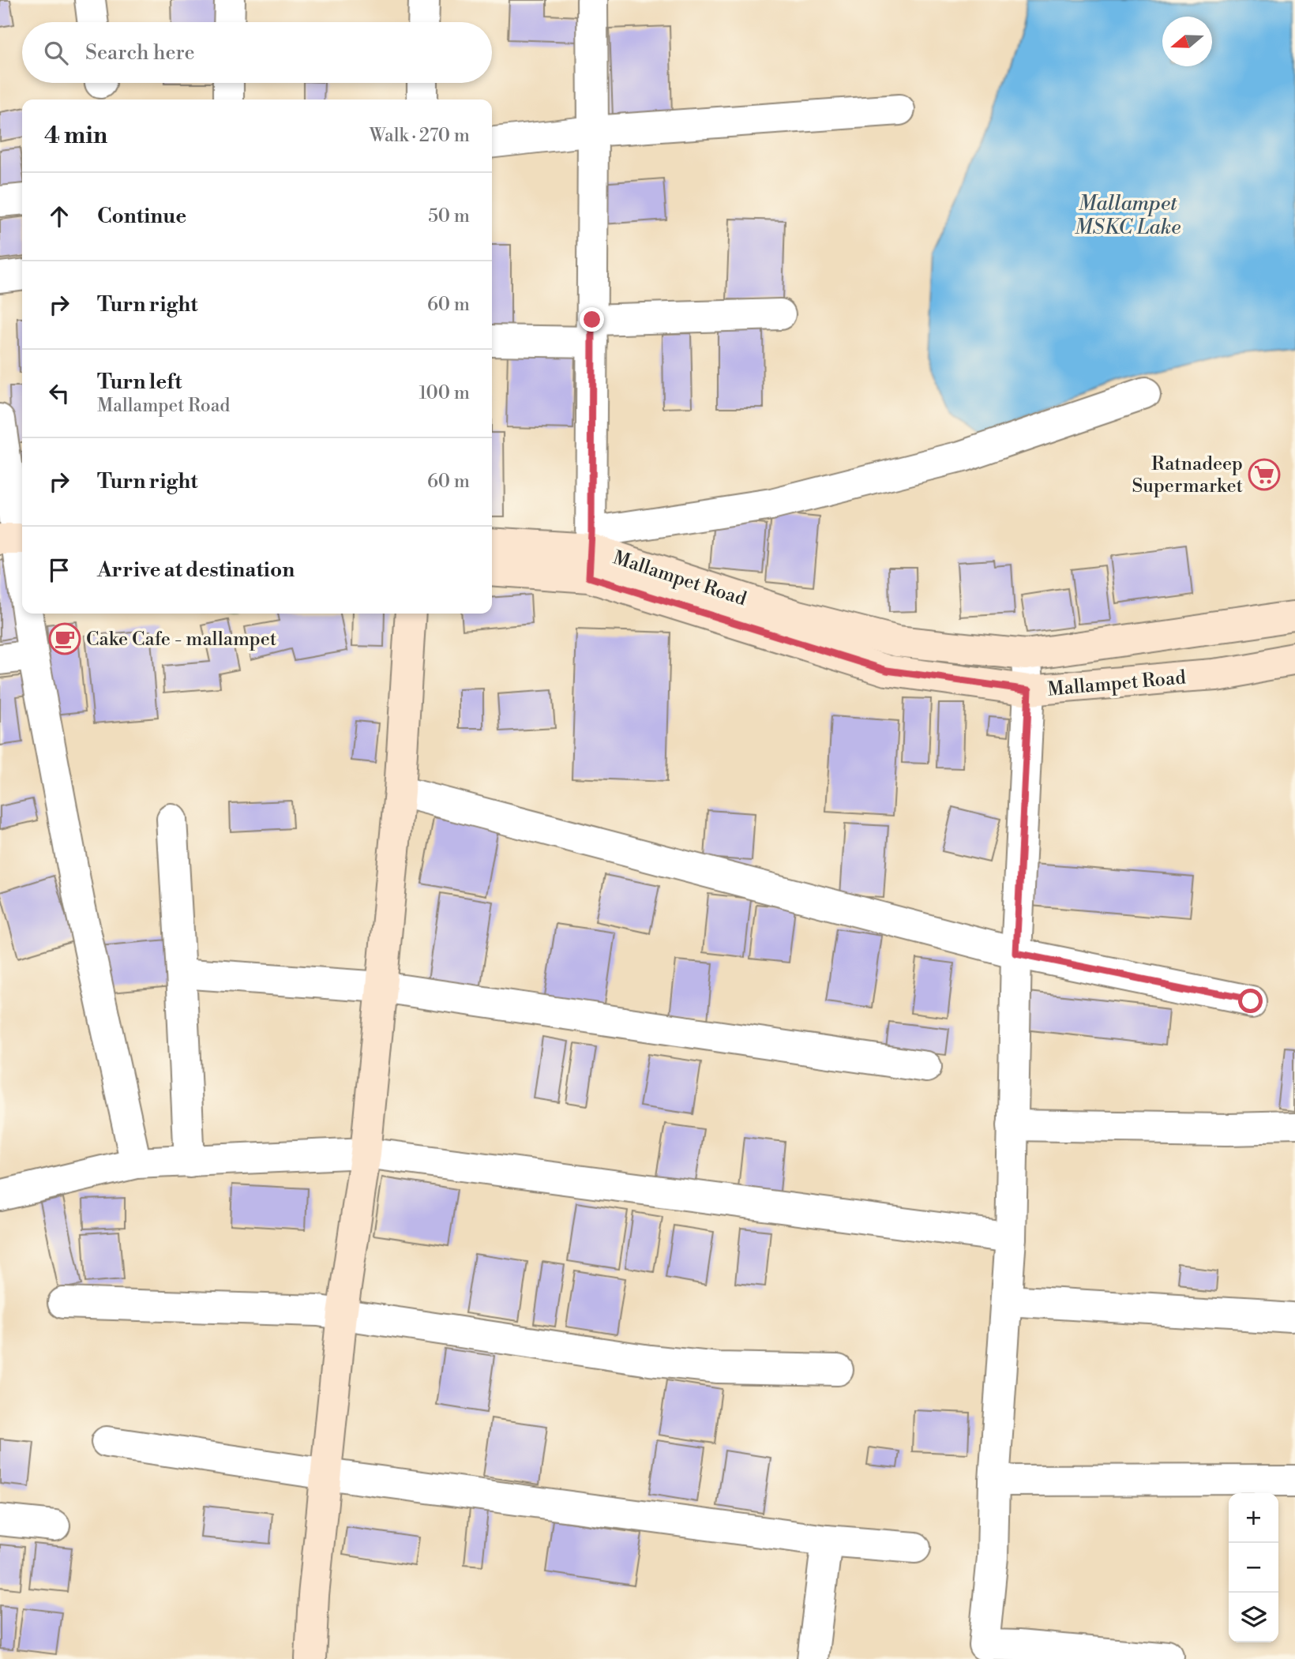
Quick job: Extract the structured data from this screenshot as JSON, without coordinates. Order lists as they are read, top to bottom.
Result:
{
  "streets": {
    "main road": ["Mallampet Road"]
  },
  "water": ["Mallampet MSKC Lake"],
  "places": {
    "supermarket": ["Ratnadeep Supermarket"],
    "cafe": ["Cake Cafe - mallampet"]
  },
  "north": "left",
  "page": {
    "search": "Search here",
    "heading": ["4 min", "Walk · 270 m"],
    "list": [
      ["Continue", "50 m"],
      ["Turn right", "60 m"],
      ["Turn left", "Mallampet Road", "100 m"],
      ["Turn right", "60 m"],
      "Arrive at destination"
    ],
    "map_buttons": ["+", "−"]
  }
}
